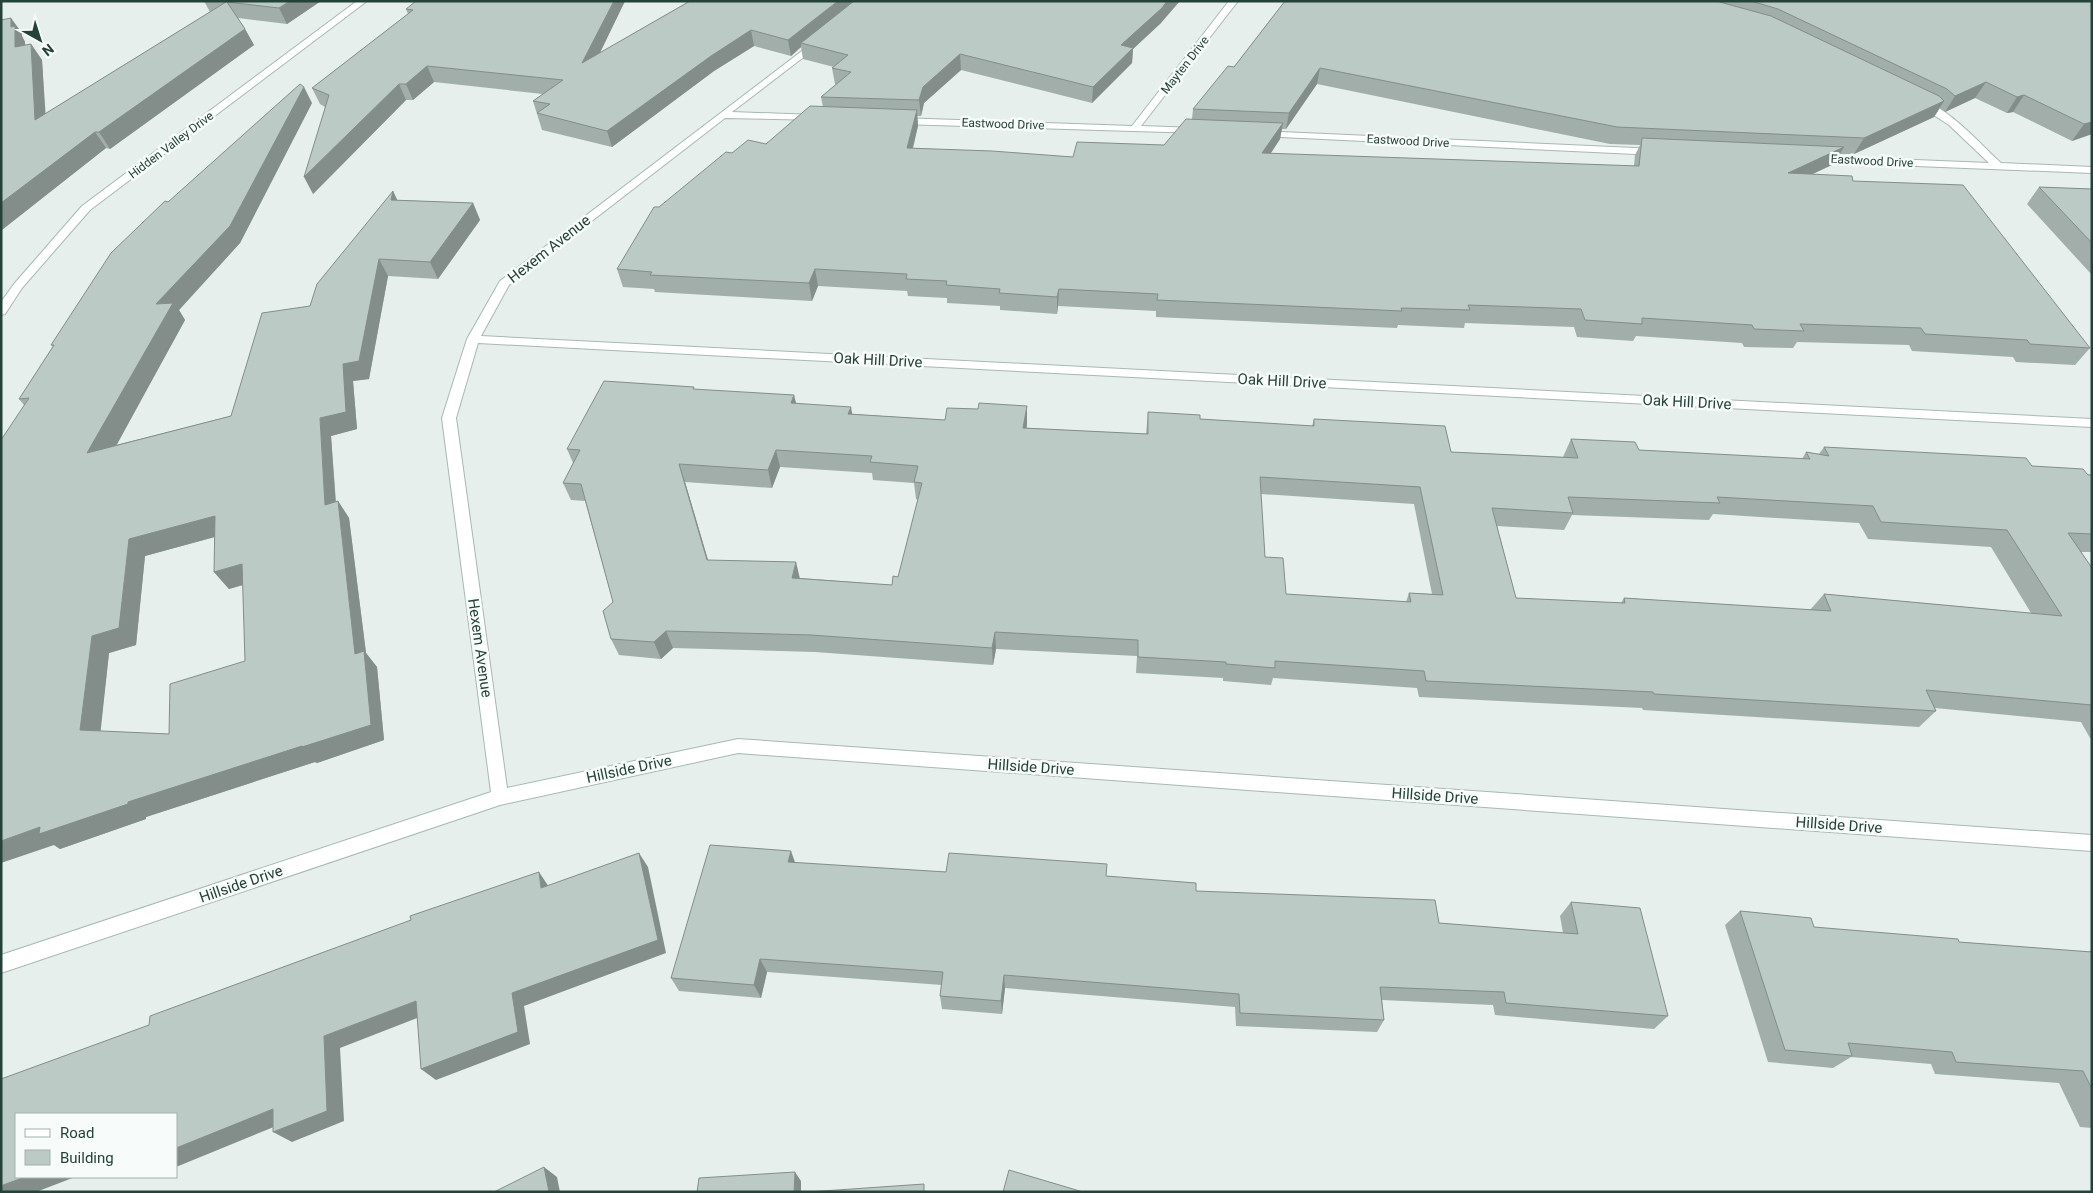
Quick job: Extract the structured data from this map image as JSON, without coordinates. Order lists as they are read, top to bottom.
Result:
{
  "streets": {
    "street": [
      "Mayten Drive",
      "Eastwood Drive",
      "Hidden Valley Drive",
      "Hexem Avenue",
      "Oak Hill Drive",
      "Hillside Drive"
    ]
  },
  "crossings": [
    ["Mayten Drive", "Eastwood Drive"],
    ["Hexem Avenue", "Oak Hill Drive"],
    ["Hexem Avenue", "Hillside Drive"]
  ],
  "legend": ["Road", "Building"],
  "north": "bottom right"
}
